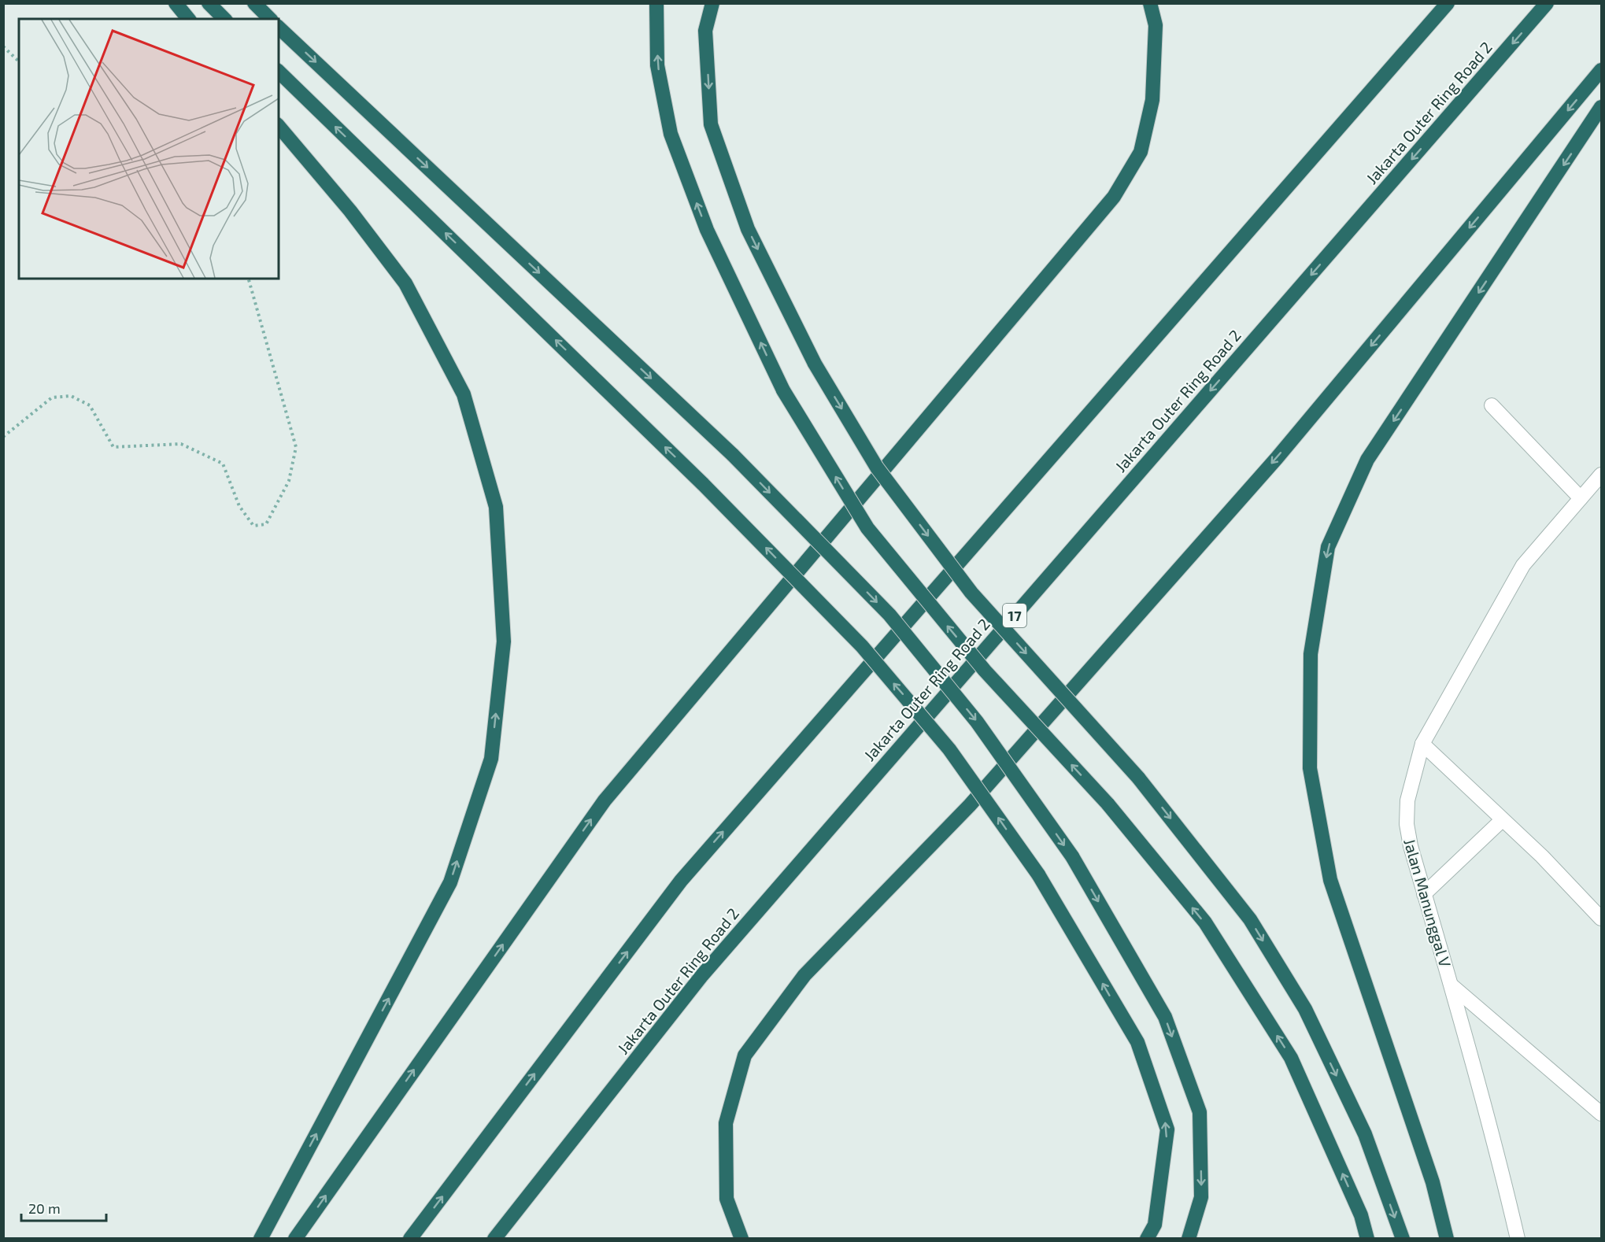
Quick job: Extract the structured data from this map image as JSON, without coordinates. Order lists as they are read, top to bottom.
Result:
{
  "streets": {
    "highway": ["Jakarta Outer Ring Road 2", "17"],
    "street": ["Jalan Manunggal V"]
  },
  "scale_bar": "20 m"
}
